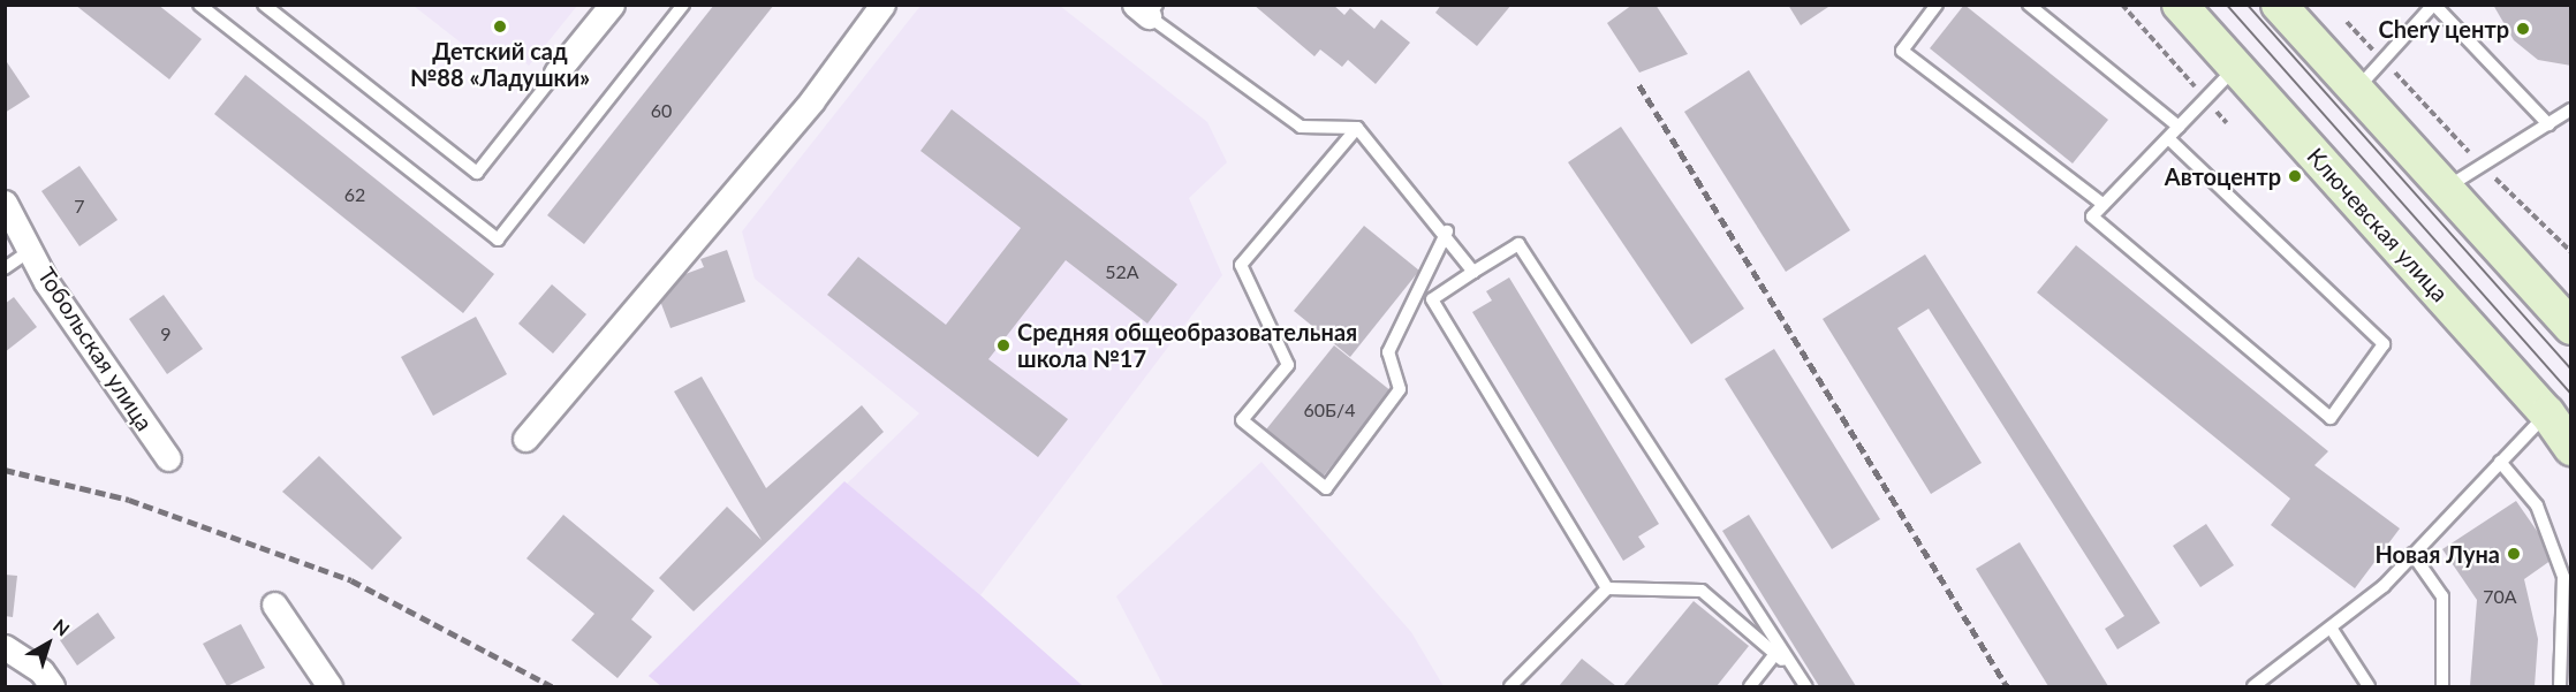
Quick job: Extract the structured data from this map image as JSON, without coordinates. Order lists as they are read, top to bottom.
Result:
{
  "streets": {
    "main road": ["Ключевская улица"],
    "street": ["Тобольская улица"]
  },
  "places": [
    "Детский сад №88 «Ладушки»",
    "Chery центр",
    "Автоцентр",
    "Средняя общеобразовательная школа №17",
    "Новая Луна"
  ],
  "house_numbers": [
    "60",
    "62",
    "7",
    "52А",
    "9",
    "60Б/4",
    "70А"
  ],
  "north": "top right"
}
